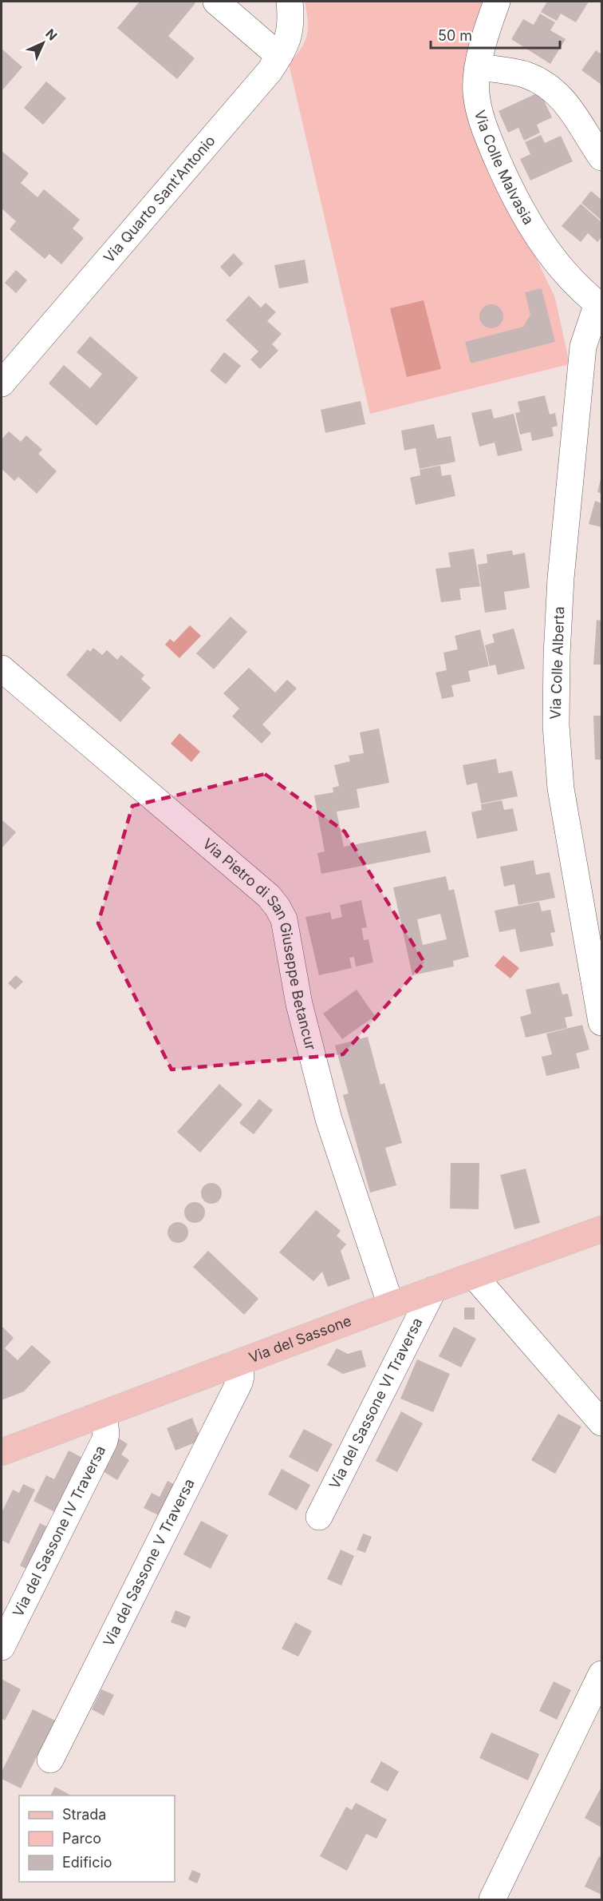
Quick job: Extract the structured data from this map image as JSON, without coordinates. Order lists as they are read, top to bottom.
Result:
{
  "streets": {
    "main road": ["Via del Sassone"],
    "street": [
      "Via Colle Malvasia",
      "Via Quarto Sant'Antonio",
      "Via Colle Alberta",
      "Via Pietro di San Giuseppe Betancur",
      "Via del Sassone VI Traversa",
      "Via del Sassone IV Traversa",
      "Via del Sassone V Traversa"
    ]
  },
  "crossings": [
    ["Via Colle Malvasia", "Via Colle Alberta"],
    ["Via Pietro di San Giuseppe Betancur", "Via del Sassone"],
    ["Via del Sassone", "Via del Sassone VI Traversa"],
    ["Via del Sassone", "Via del Sassone IV Traversa"],
    ["Via del Sassone", "Via del Sassone V Traversa"]
  ],
  "legend": ["Strada", "Parco", "Edificio"],
  "scale_bar": "50 m",
  "north": "top right"
}
